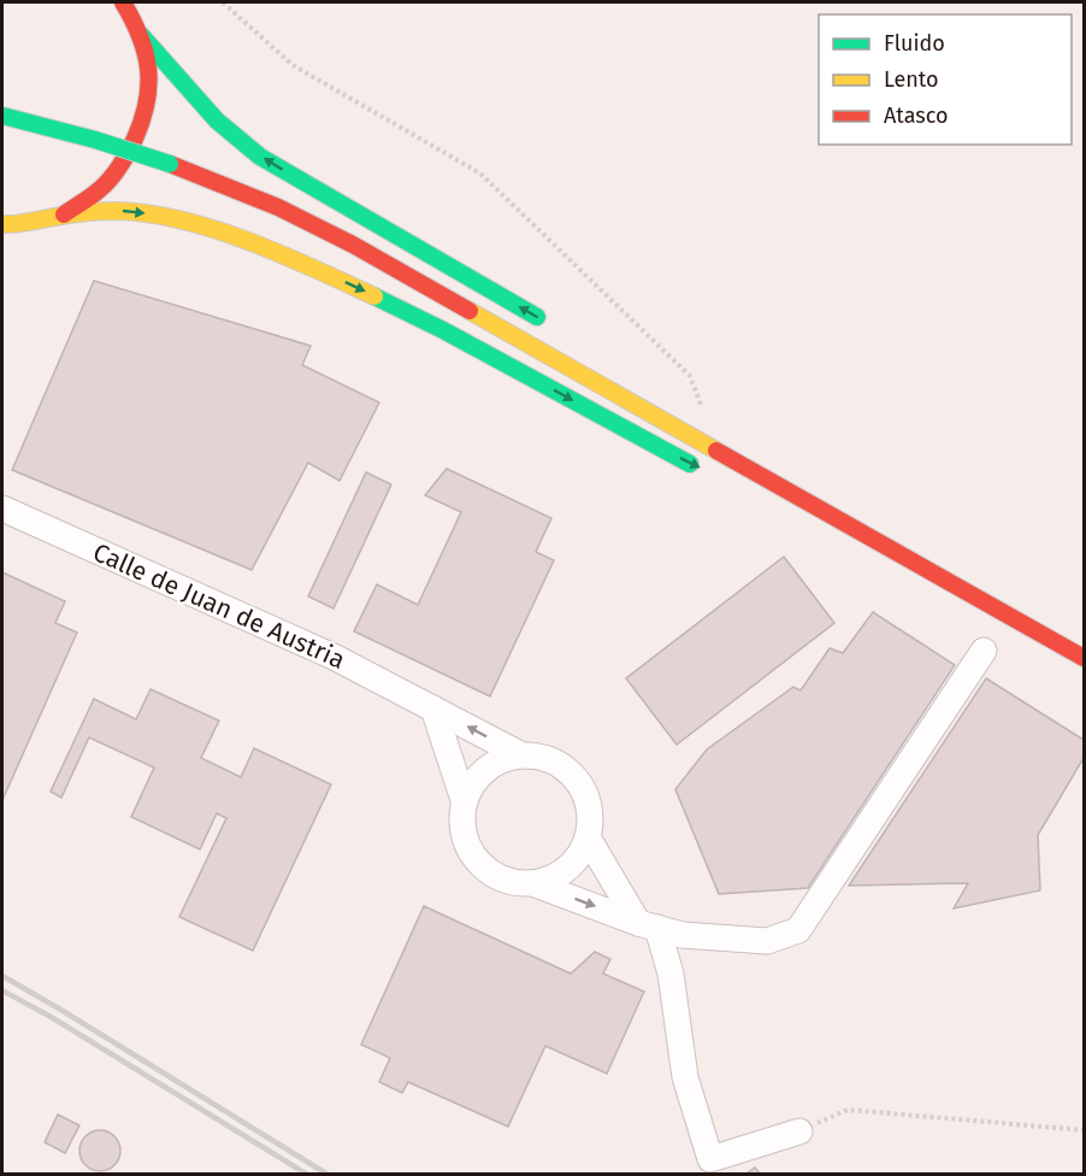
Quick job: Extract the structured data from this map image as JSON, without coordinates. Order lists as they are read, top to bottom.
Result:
{
  "streets": {
    "street": ["Calle de Juan de Austria"]
  },
  "legend": ["Fluido", "Lento", "Atasco"]
}
